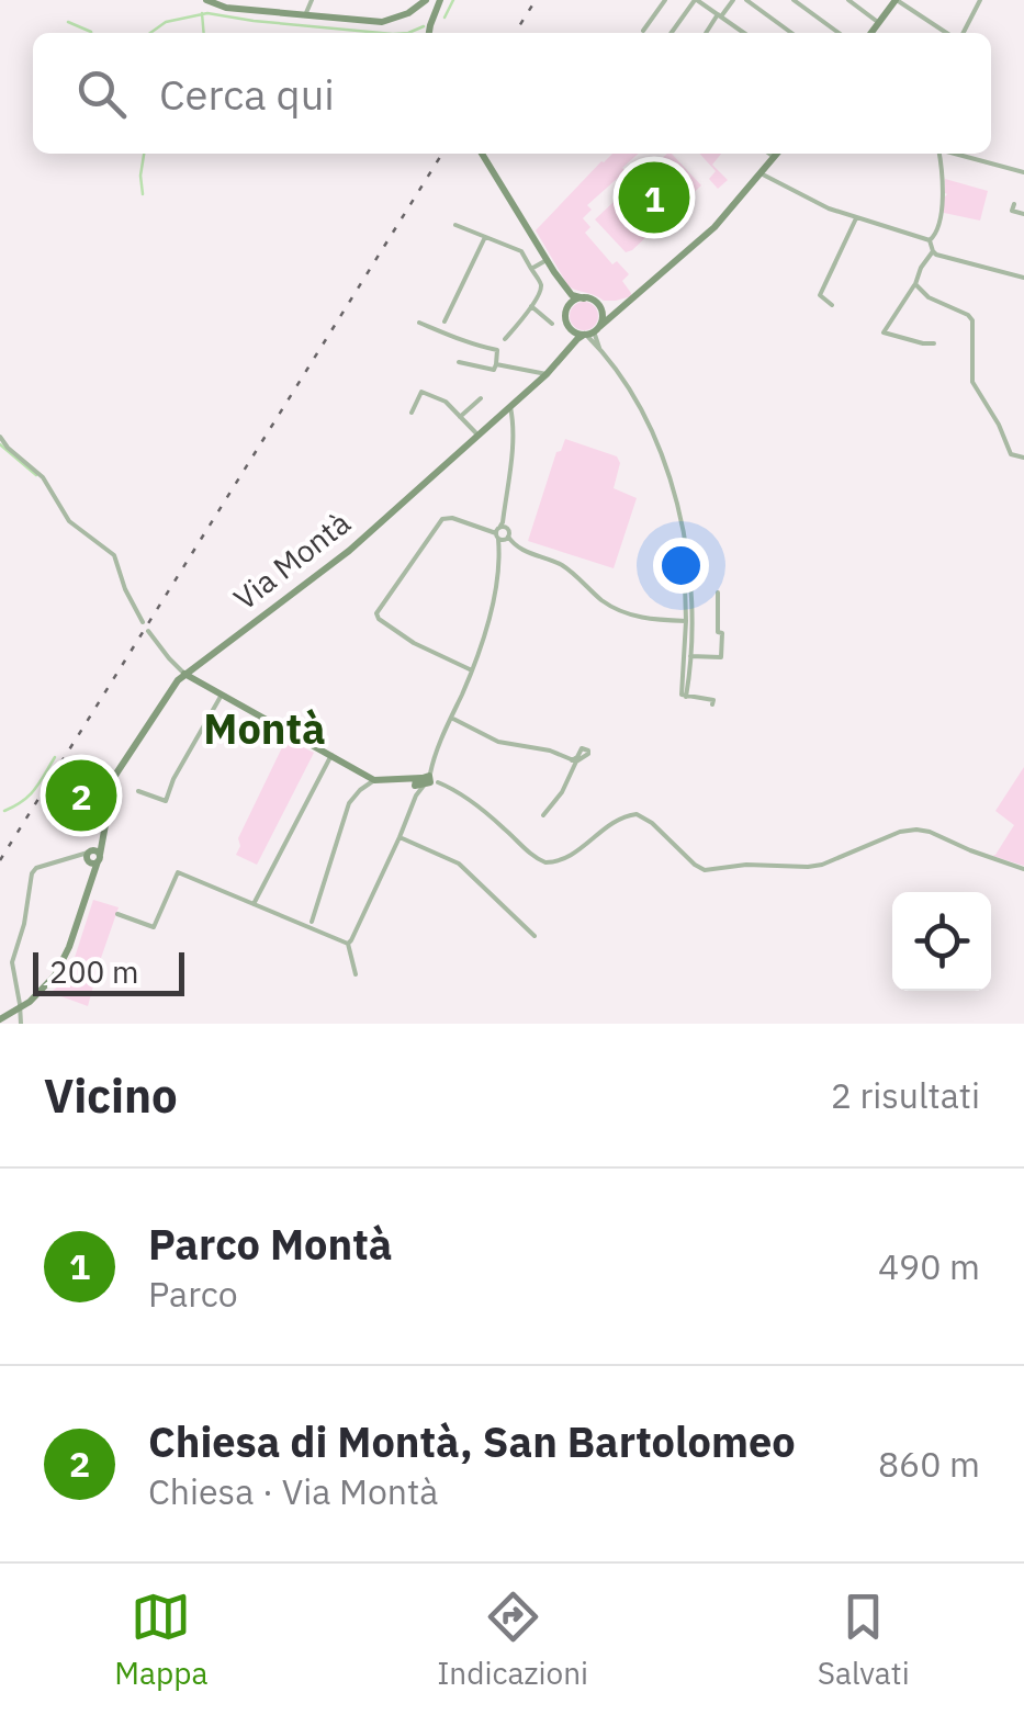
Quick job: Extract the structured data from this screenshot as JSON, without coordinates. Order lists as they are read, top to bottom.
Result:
{
  "streets": {
    "main road": ["Via Montà"]
  },
  "districts": ["Montà"],
  "scale_bar": "200 m",
  "page": {
    "search": "Cerca qui",
    "pins": ["1", "2"],
    "scale": "200 m",
    "heading": ["Vicino", "2 risultati"],
    "list": [
      {
        "mark": "1",
        "name": "Parco Montà",
        "note": "Parco",
        "value": "490 m"
      },
      {
        "mark": "2",
        "name": "Chiesa di Montà, San Bartolomeo",
        "note": "Chiesa · Via Montà",
        "value": "860 m"
      }
    ],
    "nav": ["Mappa", "Indicazioni", "Salvati"]
  }
}
